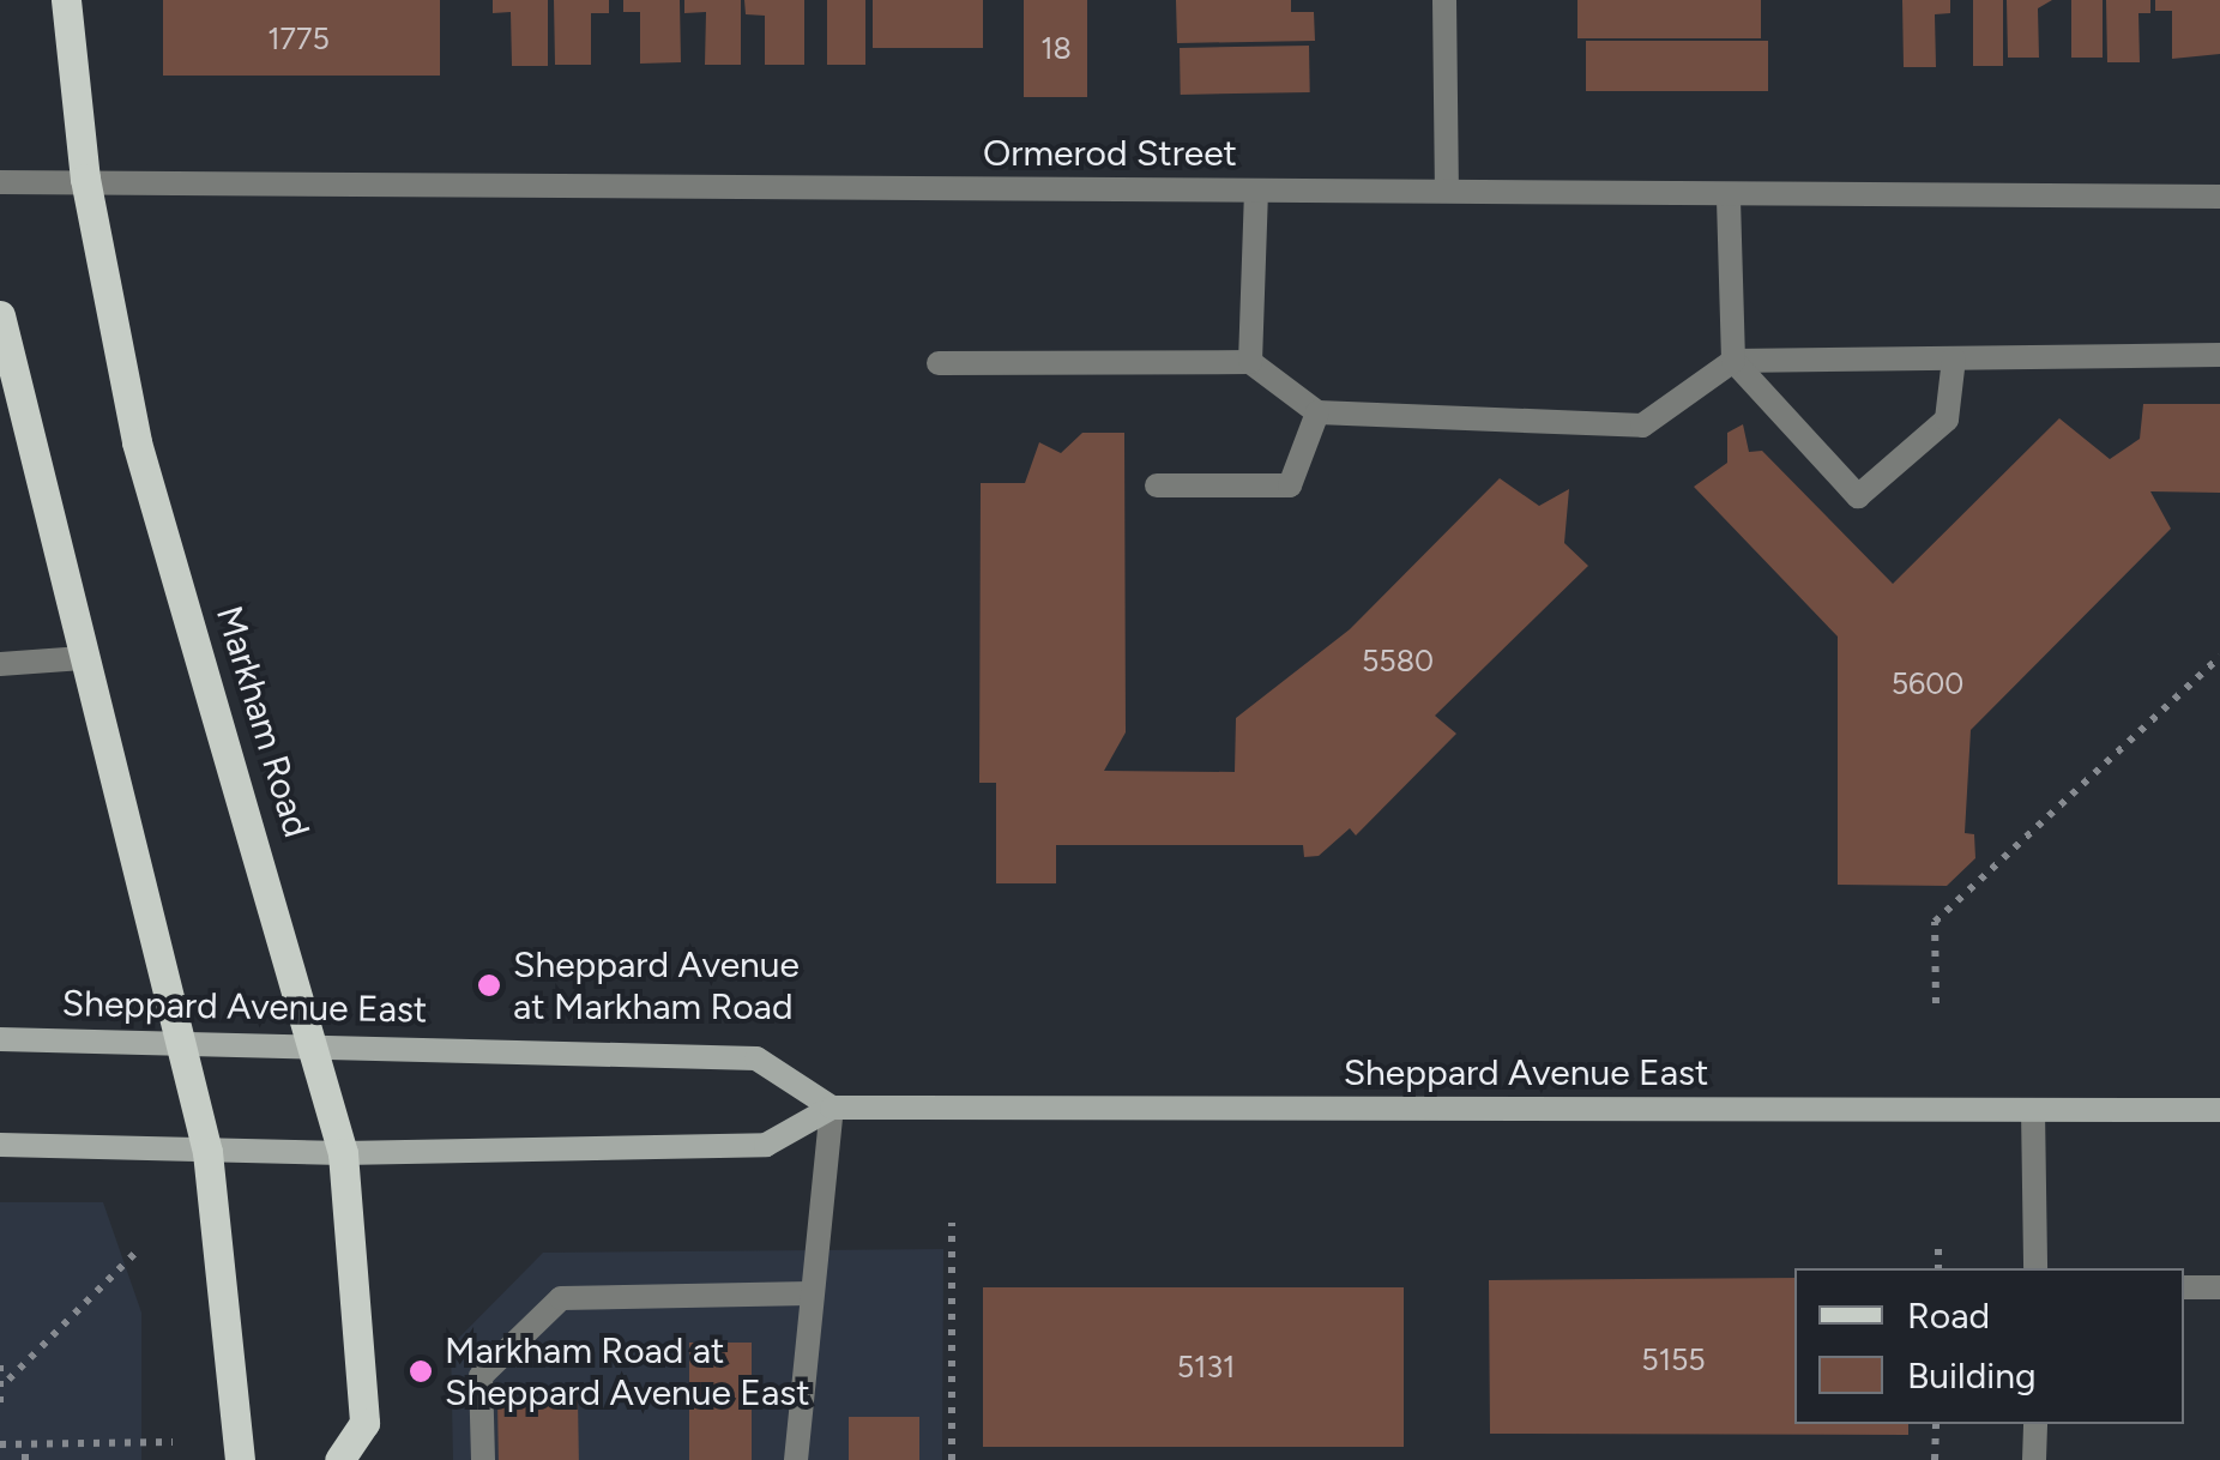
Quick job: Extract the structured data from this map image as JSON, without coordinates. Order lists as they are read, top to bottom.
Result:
{
  "streets": {
    "main road": ["Markham Road", "Sheppard Avenue East"],
    "street": ["Ormerod Street"]
  },
  "crossings": [
    ["Ormerod Street", "Markham Road"],
    ["Markham Road", "Sheppard Avenue East"]
  ],
  "places": ["Sheppard Avenue at Markham Road", "Markham Road at Sheppard Avenue East"],
  "house_numbers": [
    "1775",
    "18",
    "5580",
    "5600",
    "5155",
    "5131"
  ],
  "legend": ["Road", "Building"]
}
